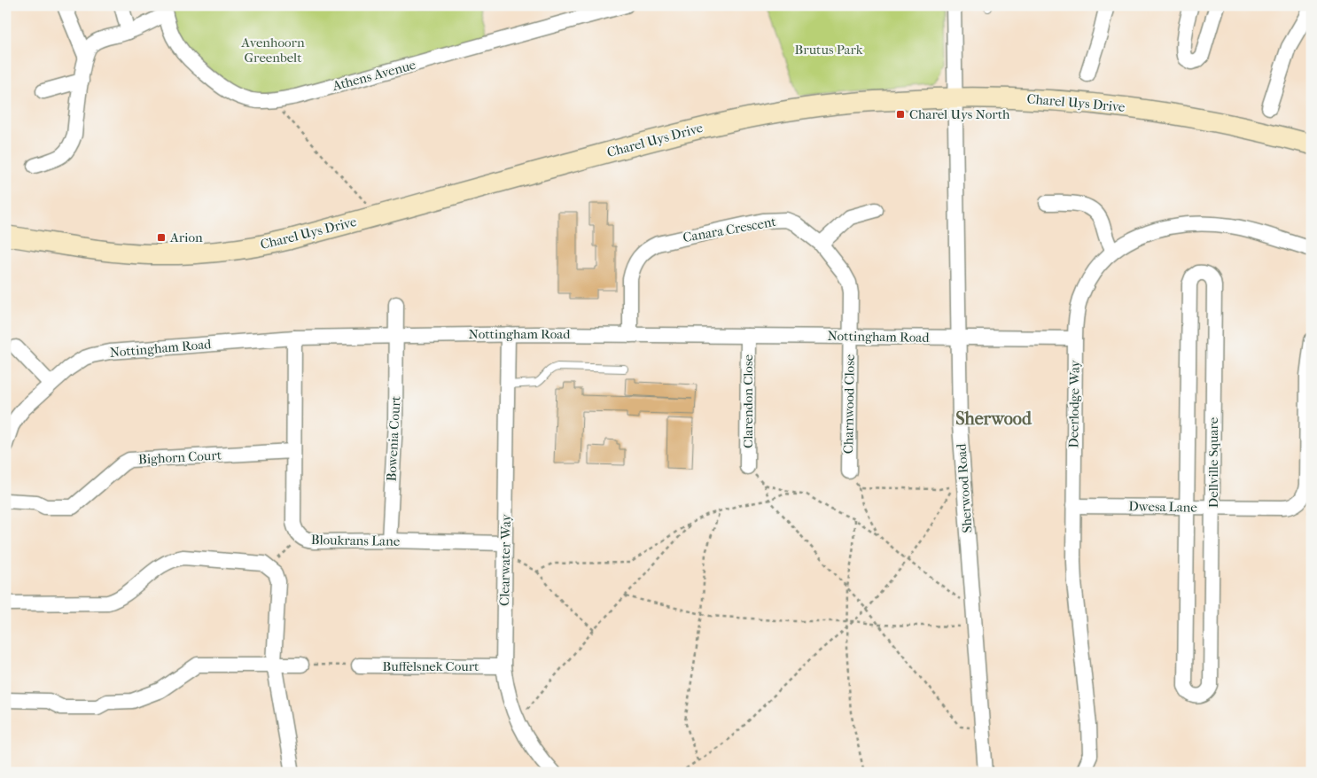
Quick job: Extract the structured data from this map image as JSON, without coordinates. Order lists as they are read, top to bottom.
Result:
{
  "streets": {
    "main road": ["Charel Uys Drive"],
    "street": [
      "Athens Avenue",
      "Canara Crescent",
      "Nottingham Road",
      "Clarendon Close",
      "Charnwood Close",
      "Deerlodge Way",
      "Bowenia Court",
      "Bighorn Court",
      "Dellville Square",
      "Sherwood Road",
      "Dwesa Lane",
      "Bloukrans Lane",
      "Clearwater Way",
      "Buffelsnek Court"
    ]
  },
  "crossings": [
    ["Charel Uys Drive", "Sherwood Road"],
    ["Canara Crescent", "Nottingham Road"],
    ["Canara Crescent", "Charnwood Close"],
    ["Nottingham Road", "Clarendon Close"],
    ["Nottingham Road", "Charnwood Close"],
    ["Nottingham Road", "Deerlodge Way"],
    ["Nottingham Road", "Bowenia Court"],
    ["Nottingham Road", "Sherwood Road"],
    ["Nottingham Road", "Bloukrans Lane"],
    ["Nottingham Road", "Clearwater Way"],
    ["Deerlodge Way", "Dwesa Lane"],
    ["Bowenia Court", "Bloukrans Lane"],
    ["Bighorn Court", "Bloukrans Lane"],
    ["Dellville Square", "Dwesa Lane"],
    ["Bloukrans Lane", "Clearwater Way"],
    ["Clearwater Way", "Buffelsnek Court"]
  ],
  "districts": ["Sherwood"],
  "parks": ["Avenhoorn Greenbelt", "Brutus Park"],
  "places": {
    "transit": ["Charel Uys North", "Arion"]
  }
}
